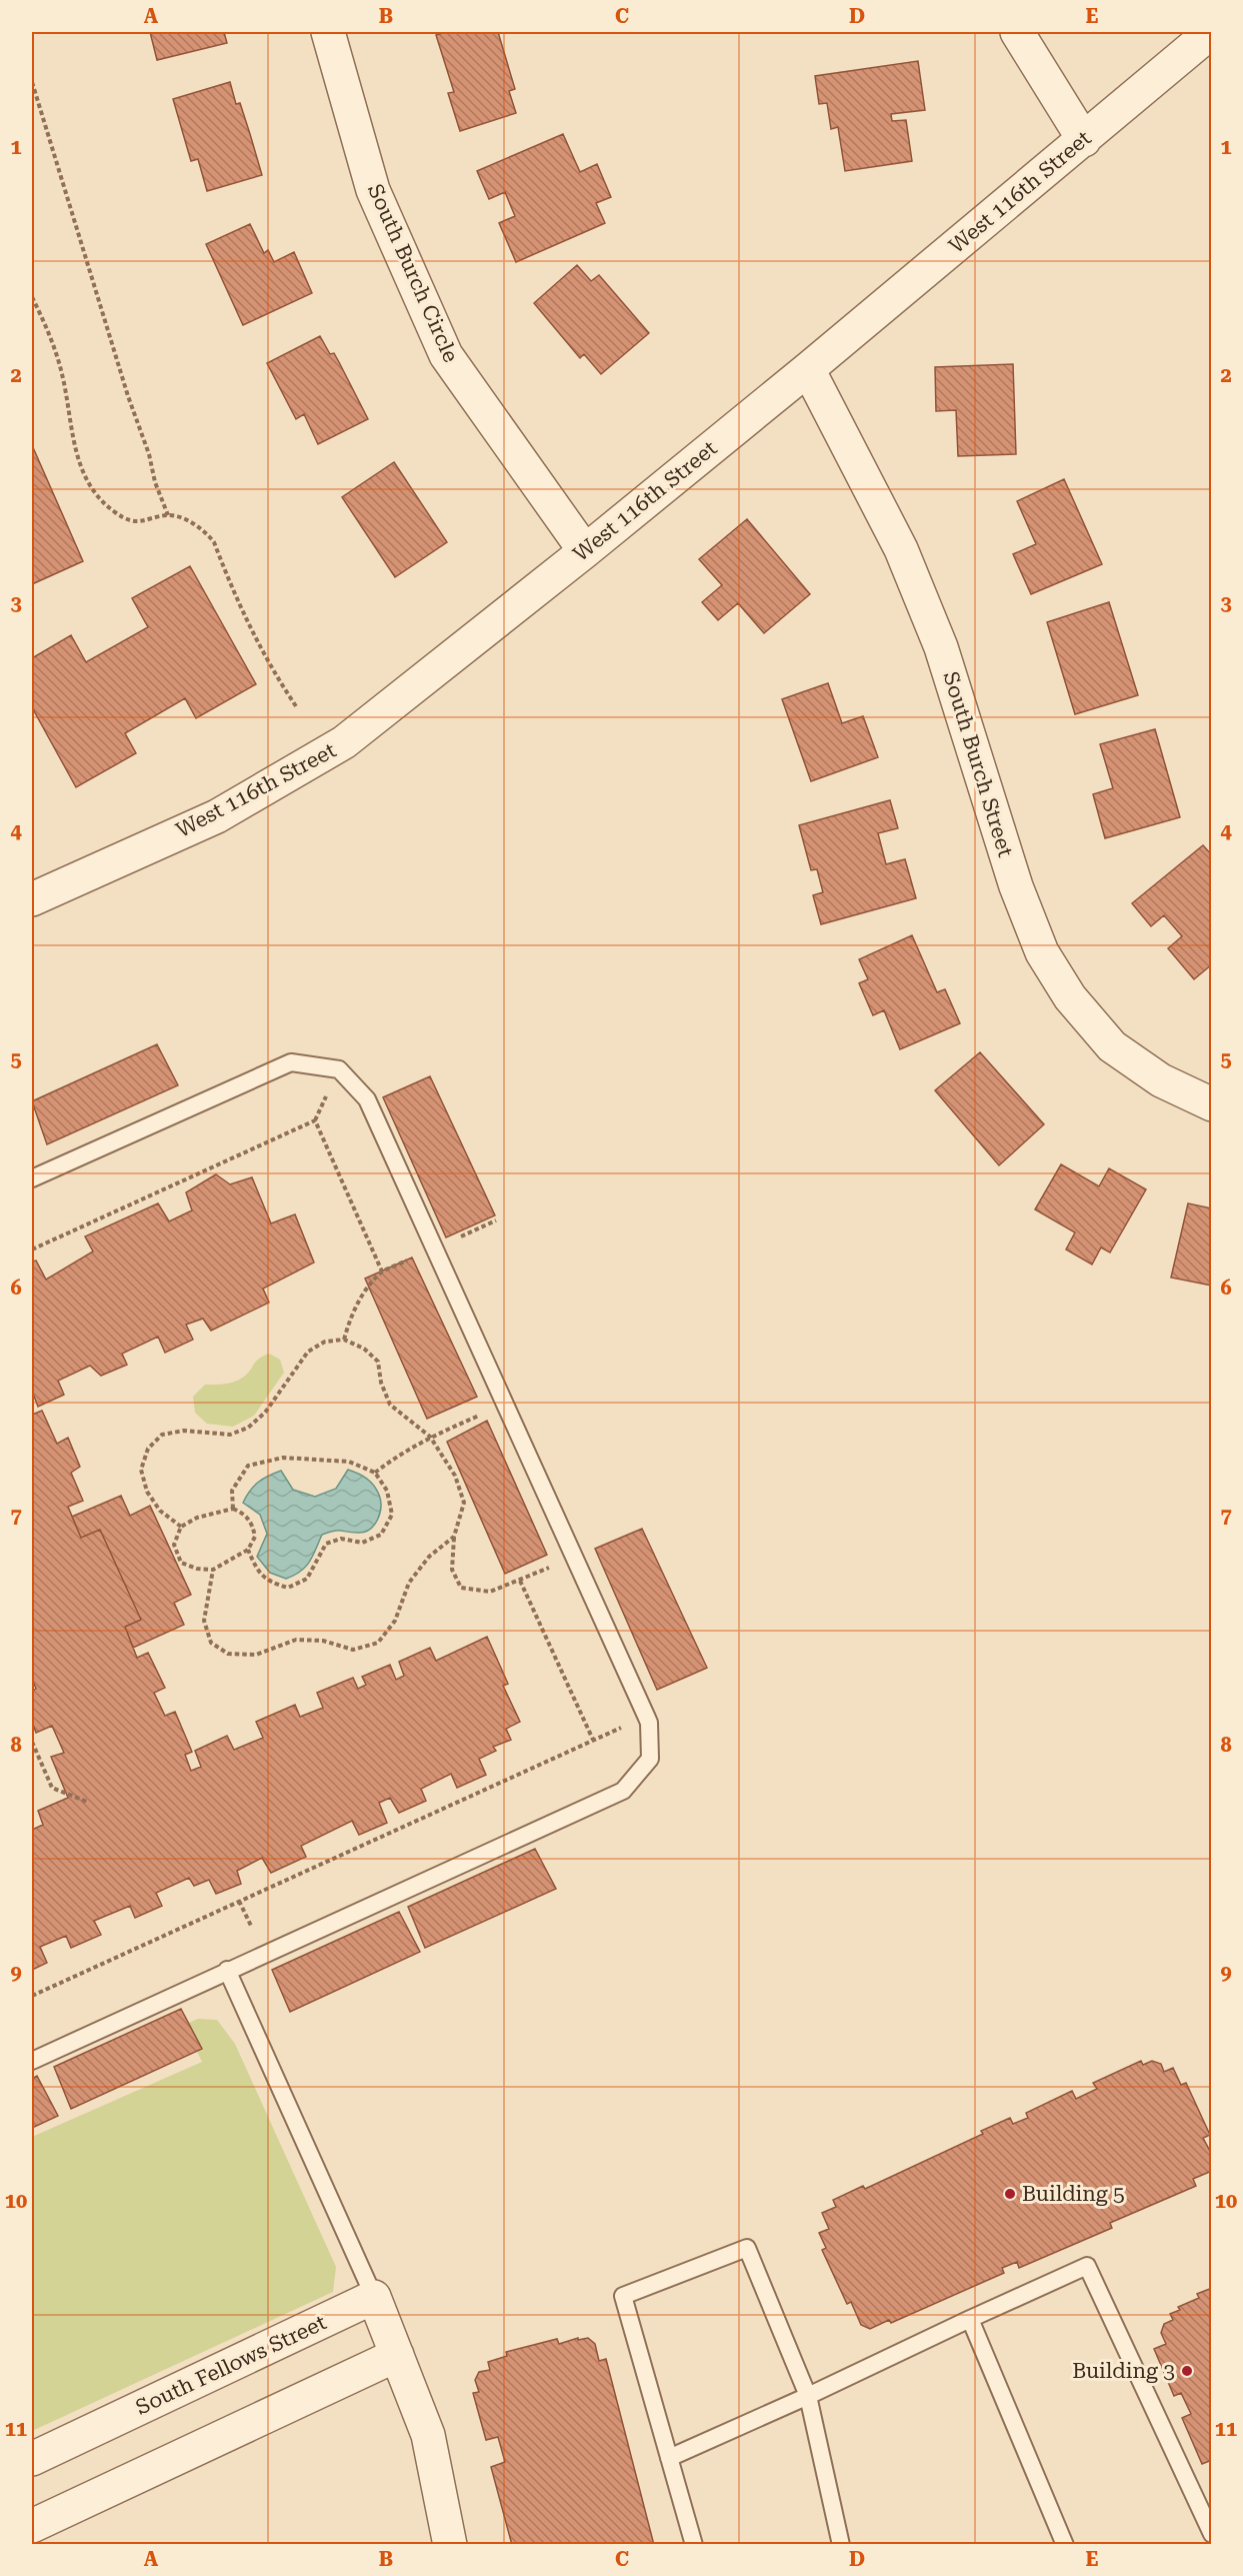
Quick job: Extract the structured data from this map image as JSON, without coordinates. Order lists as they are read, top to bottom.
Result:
{
  "streets": {
    "street": [
      "West 116th Street",
      "South Burch Circle",
      "South Burch Street",
      "South Fellows Street"
    ]
  },
  "crossings": [
    ["West 116th Street", "South Burch Circle"],
    ["West 116th Street", "South Burch Street"]
  ],
  "places": ["Building 5", "Building 3"],
  "grid": {
    "columns": [
      "A",
      "B",
      "C",
      "D",
      "E"
    ],
    "rows": [
      "1",
      "2",
      "3",
      "4",
      "5",
      "6",
      "7",
      "8",
      "9",
      "10",
      "11"
    ]
  }
}
